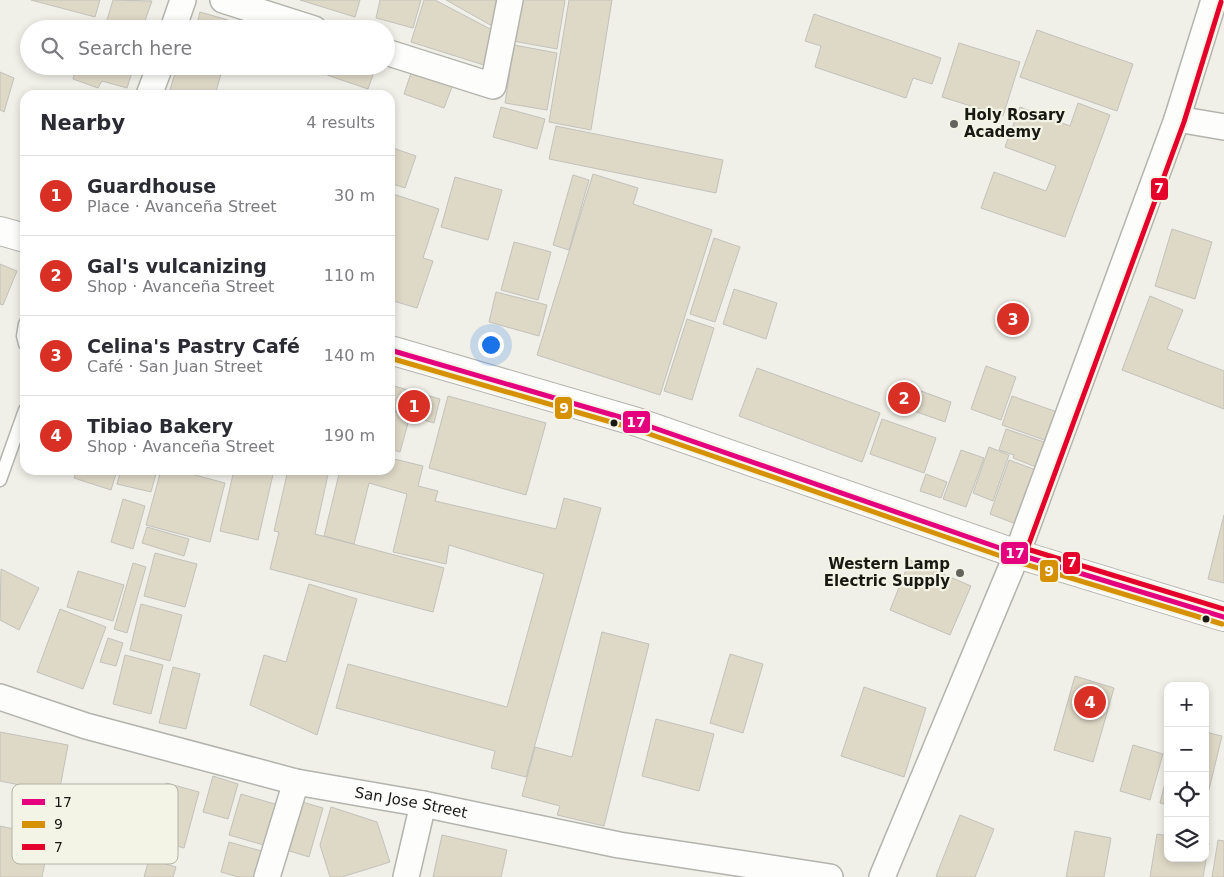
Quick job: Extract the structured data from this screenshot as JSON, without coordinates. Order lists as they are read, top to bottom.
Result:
{
  "streets": {
    "street": ["San Jose Street"]
  },
  "places": ["Holy Rosary Academy", "Western Lamp Electric Supply"],
  "lines": ["transit line 7", "transit line 17", "transit line 9"],
  "legend": ["17", "9", "7"],
  "page": {
    "search": "Search here",
    "heading": ["Nearby", "4 results"],
    "list": [
      {
        "mark": "1",
        "name": "Guardhouse",
        "note": "Place · Avanceña Street",
        "value": "30 m"
      },
      {
        "mark": "2",
        "name": "Gal's vulcanizing",
        "note": "Shop · Avanceña Street",
        "value": "110 m"
      },
      {
        "mark": "3",
        "name": "Celina's Pastry Café",
        "note": "Café · San Juan Street",
        "value": "140 m"
      },
      {
        "mark": "4",
        "name": "Tibiao Bakery",
        "note": "Shop · Avanceña Street",
        "value": "190 m"
      }
    ],
    "pins": [
      "3",
      "2",
      "1",
      "4"
    ],
    "map_buttons": ["+", "−"]
  }
}
